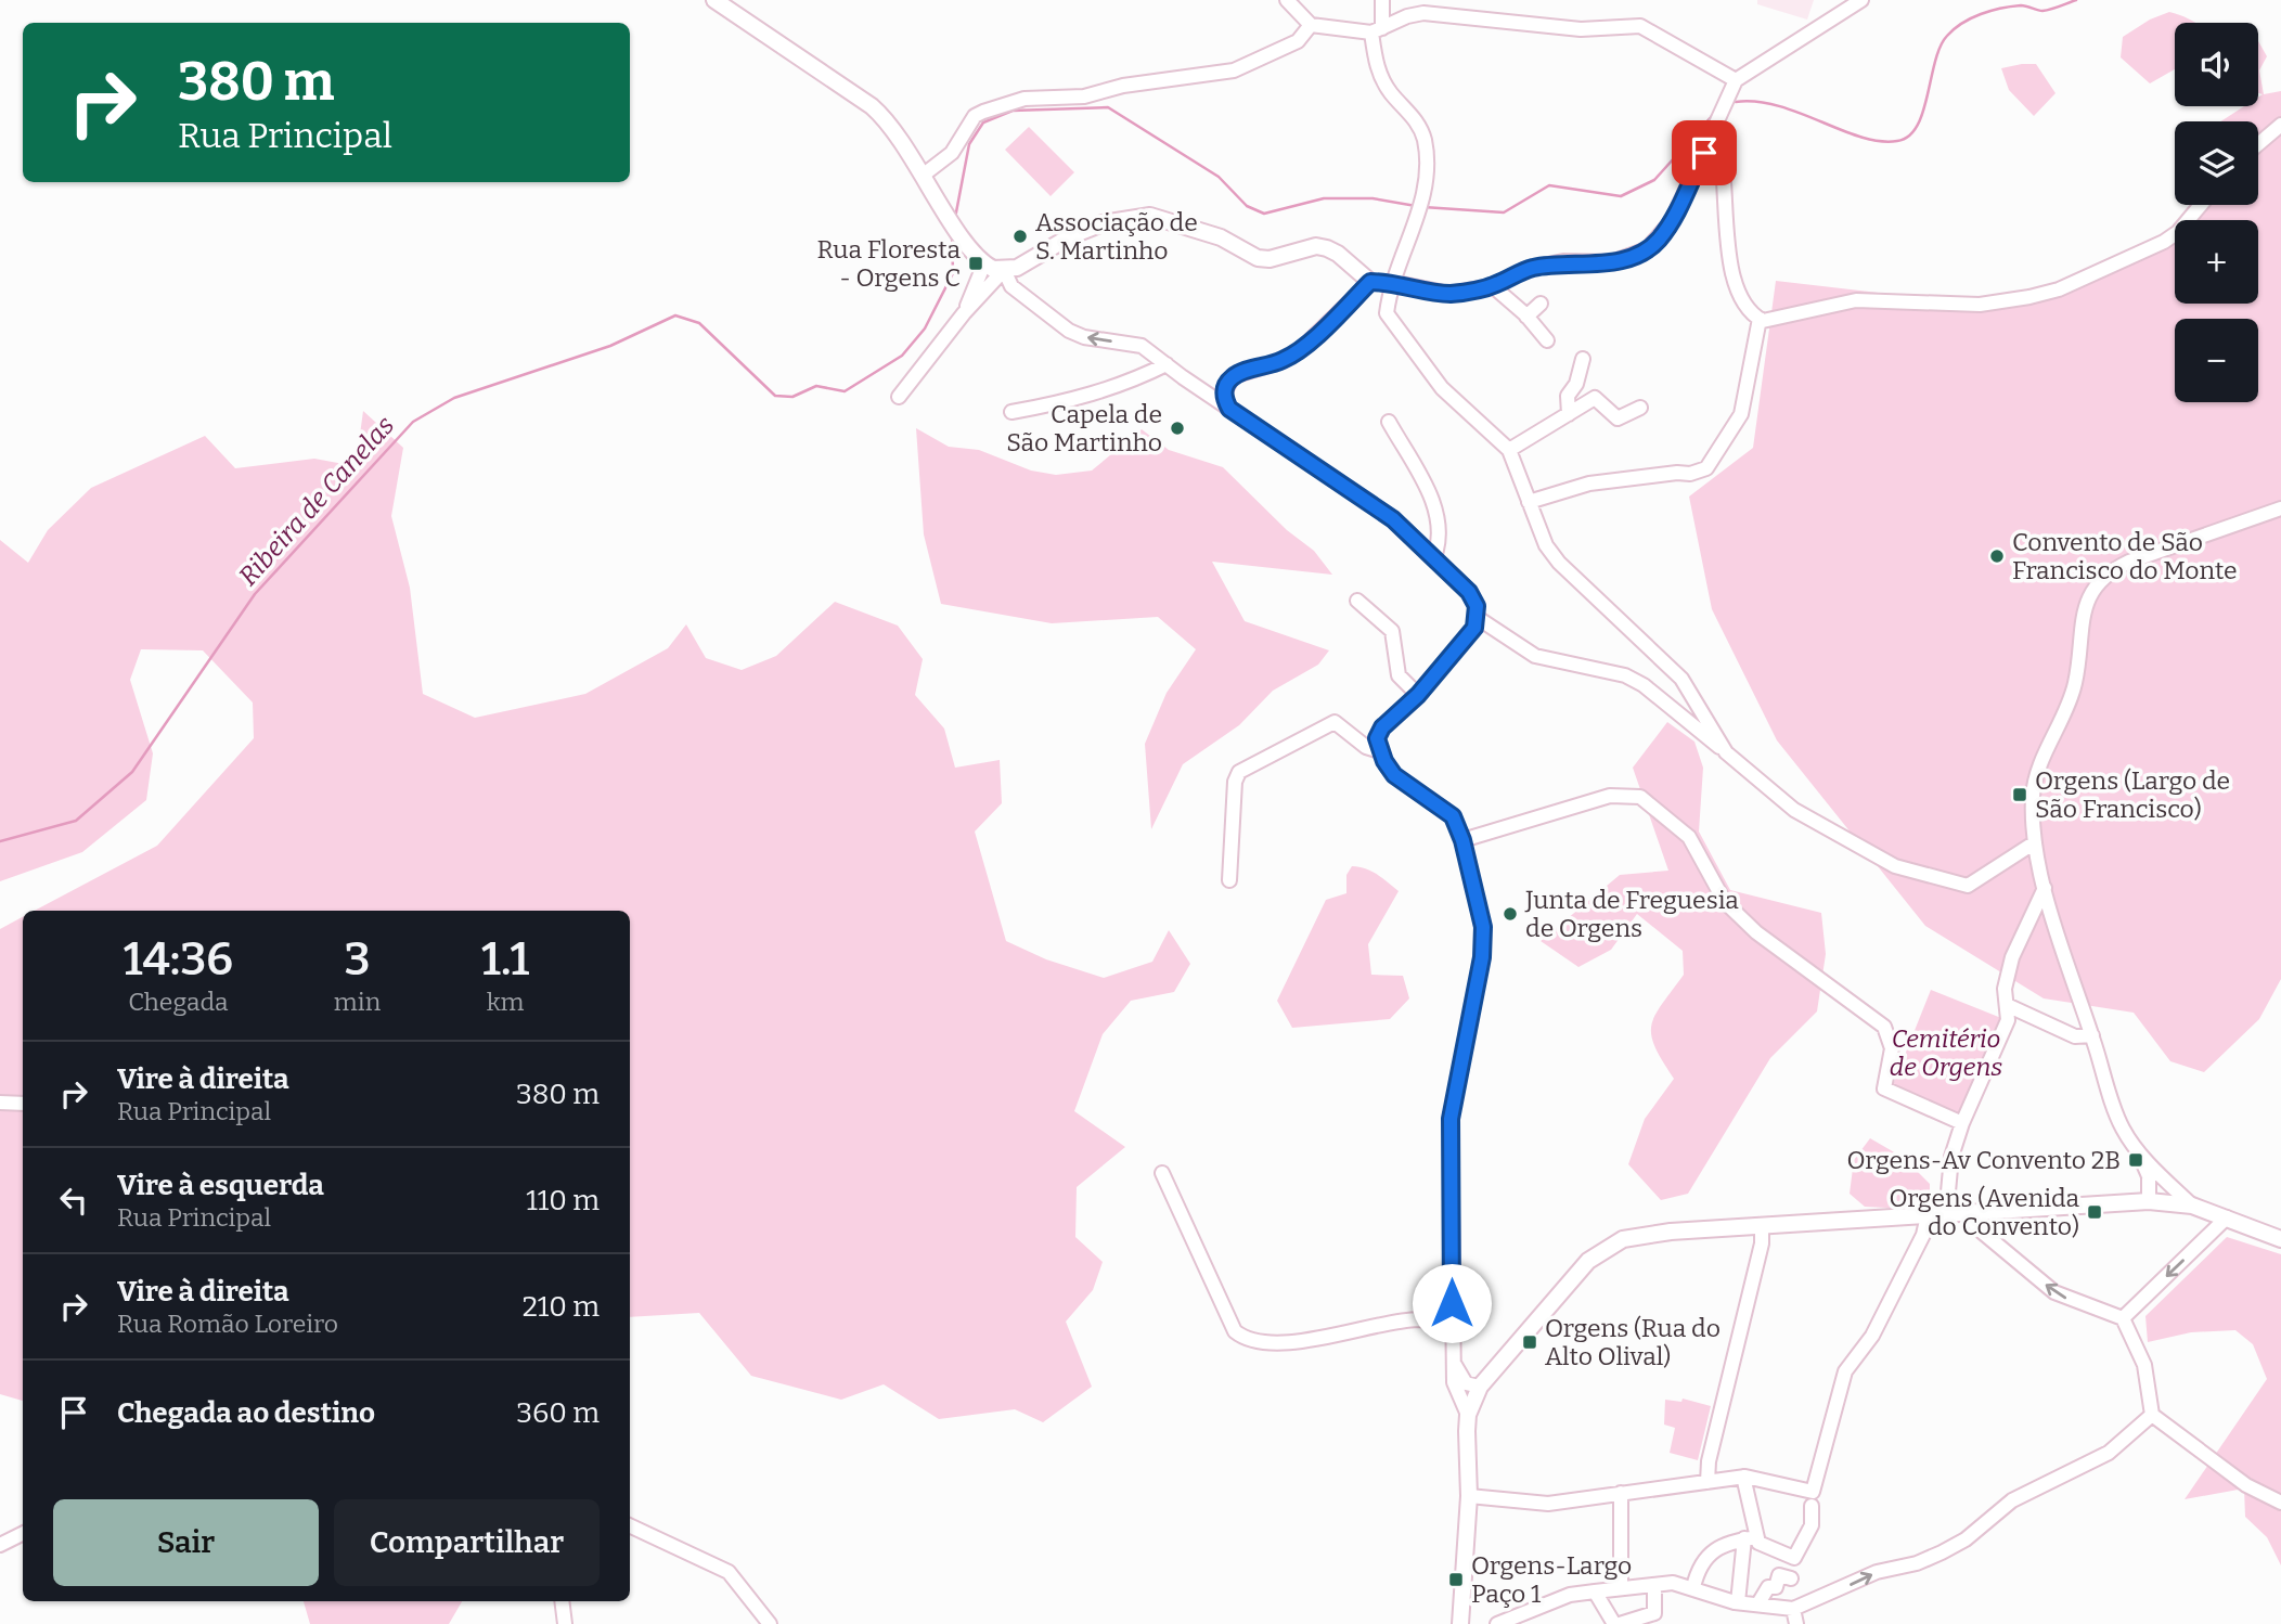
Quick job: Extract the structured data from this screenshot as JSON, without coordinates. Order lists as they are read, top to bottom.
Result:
{
  "water": ["Ribeira de Canelas"],
  "parks": ["Cemitério de Orgens"],
  "places": {
    "other": [
      "Associação de S. Martinho",
      "Capela de São Martinho",
      "Convento de São Francisco do Monte",
      "Junta de Freguesia de Orgens"
    ],
    "transit": [
      "Rua Floresta - Orgens C",
      "Orgens (Largo de São Francisco)",
      "Orgens-Av Convento 2B",
      "Orgens (Avenida do Convento)",
      "Orgens (Rua do Alto Olival)",
      "Orgens-Largo Paço 1"
    ]
  },
  "page": {
    "map_buttons": ["+", "−"],
    "turn": ["380 m", "Rua Principal"],
    "eta": [
      "14:36",
      "Chegada",
      "3",
      "min",
      "1.1",
      "km"
    ],
    "list": [
      {
        "name": "Vire à direita",
        "note": "Rua Principal",
        "value": "380 m"
      },
      {
        "name": "Vire à esquerda",
        "note": "Rua Principal",
        "value": "110 m"
      },
      {
        "name": "Vire à direita",
        "note": "Rua Romão Loreiro",
        "value": "210 m"
      },
      {
        "name": "Chegada ao destino",
        "value": "360 m"
      }
    ],
    "buttons": ["Sair", "Compartilhar"]
  }
}
